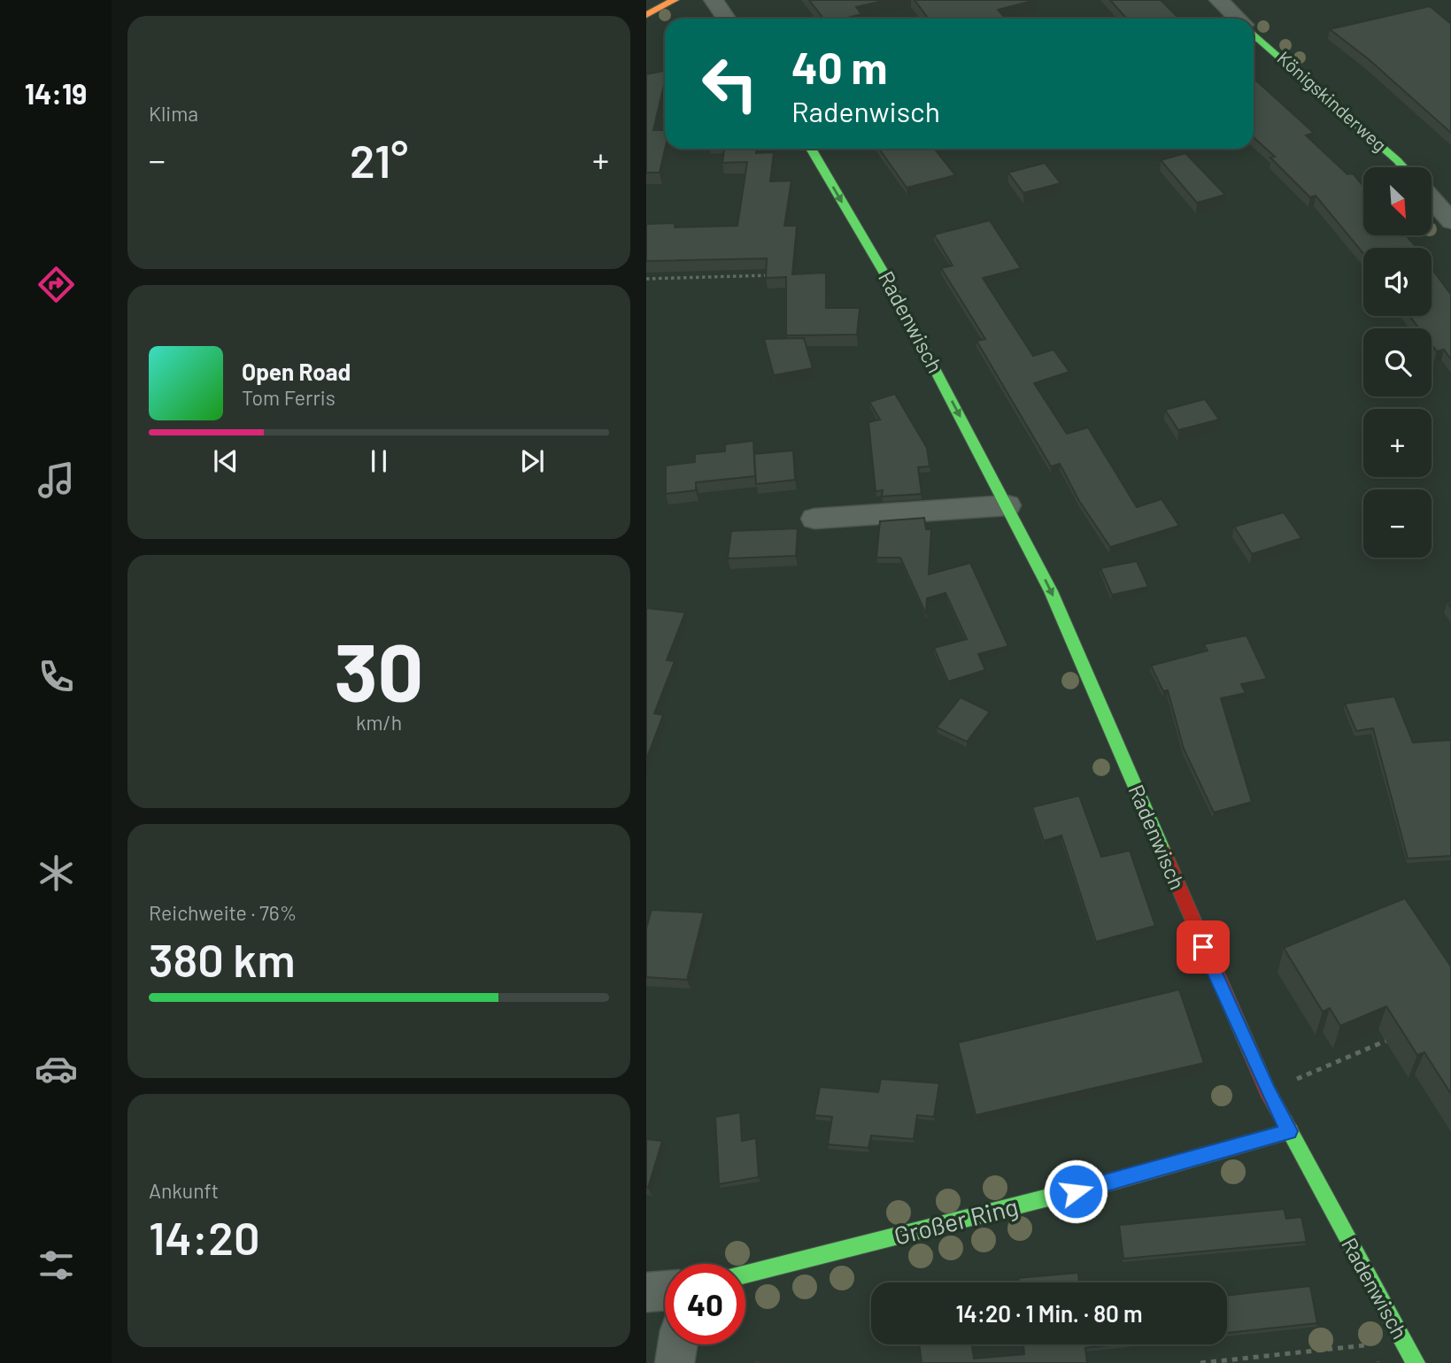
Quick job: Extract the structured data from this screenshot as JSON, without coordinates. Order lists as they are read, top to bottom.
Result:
{
  "streets": {
    "street": ["Königskinderweg", "Radenwisch", "Großer Ring"]
  },
  "crossings": [
    ["Radenwisch", "Großer Ring"]
  ],
  "one_way": ["Radenwisch"],
  "north": "bottom right",
  "page": {
    "tabs": "14:19",
    "tile": [
      "Klima",
      ["30", "km/h"],
      ["Reichweite · 76%", "380 km"],
      ["Ankunft", "14:20"]
    ],
    "turn": ["40 m", "Radenwisch"],
    "heat": ["−", "21°", "+"],
    "map_buttons": ["+", "−"],
    "song": ["Open Road", "Tom Ferris"],
    "limit": "40",
    "trip": "14:20 · 1 Min. · 80 m"
  }
}
